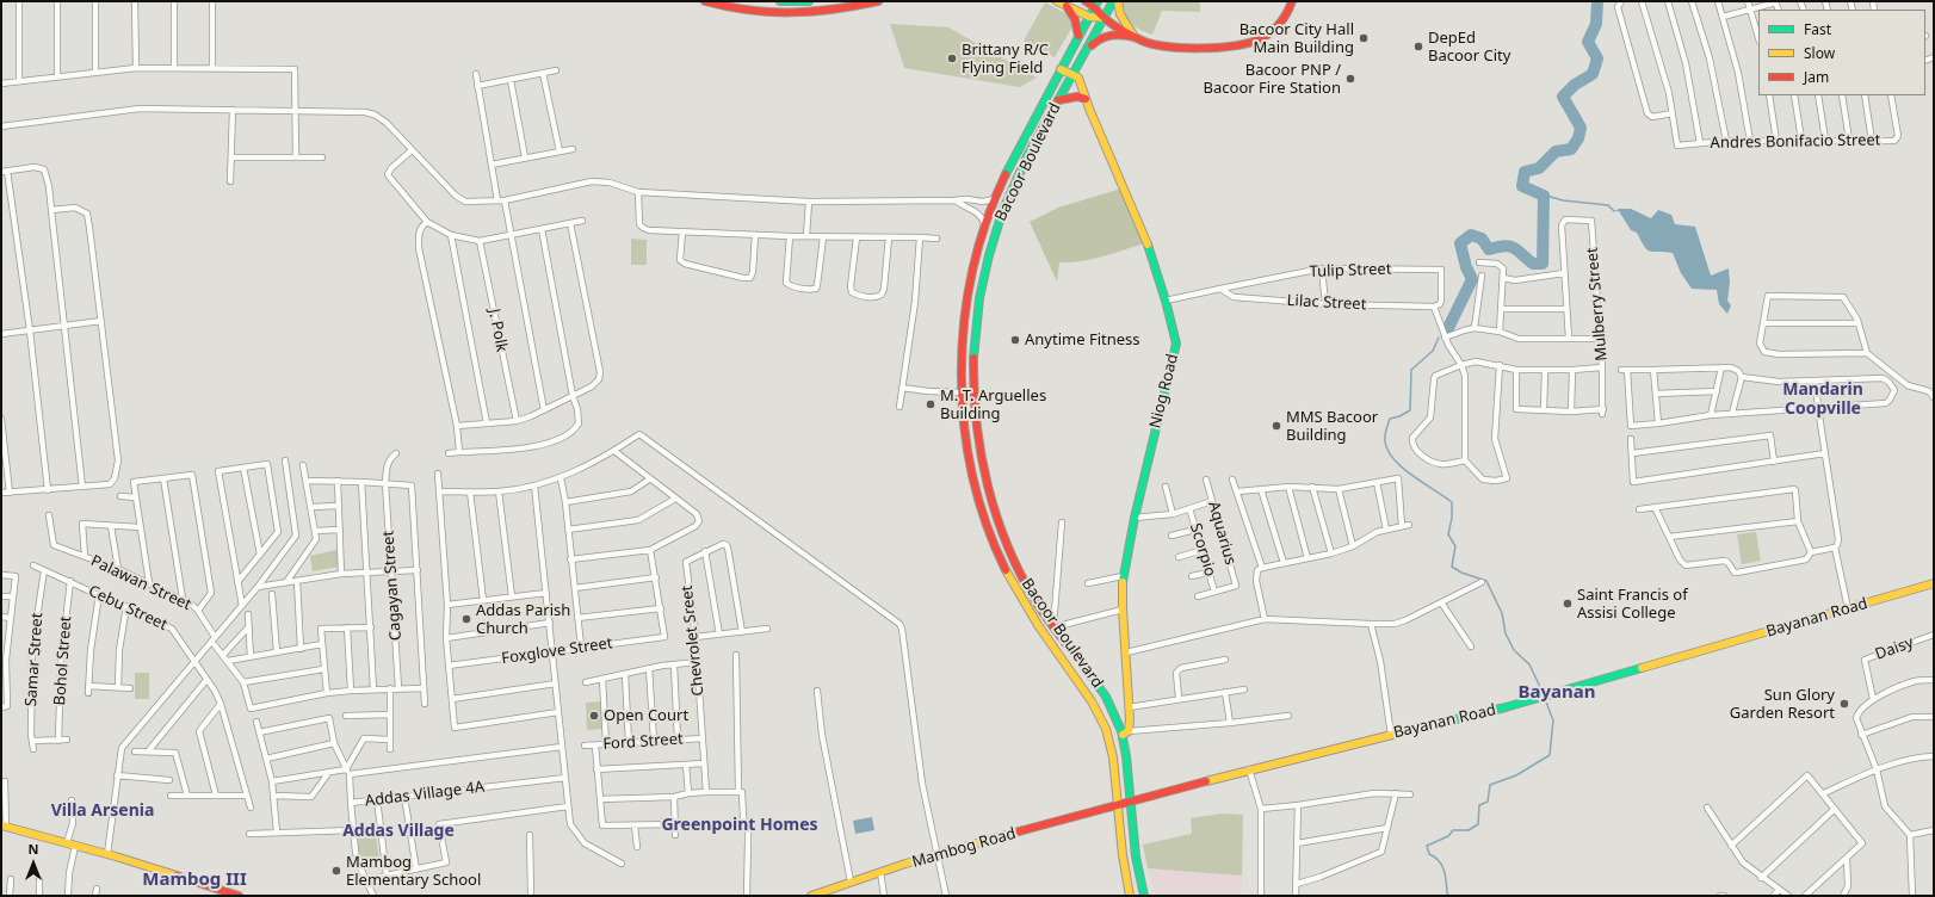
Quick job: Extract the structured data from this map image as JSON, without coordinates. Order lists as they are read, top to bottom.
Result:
{
  "streets": {
    "main road": [
      "Bacoor Boulevard",
      "Niog Road",
      "Bayanan Road",
      "Mambog Road"
    ],
    "street": [
      "Andres Bonifacio Street",
      "Tulip Street",
      "Lilac Street",
      "Mulberry Street",
      "J. Polk",
      "Aquarius",
      "Scorpio",
      "Palawan Street",
      "Cagayan Street",
      "Cebu Street",
      "Chevrolet Sreet",
      "Daisy",
      "Foxglove Street",
      "Samar Street",
      "Bohol Street",
      "Ford Street",
      "Addas Village 4A"
    ]
  },
  "crossings": [
    ["Bacoor Boulevard", "Niog Road"],
    ["Bacoor Boulevard", "Bayanan Road"],
    ["Bacoor Boulevard", "Mambog Road"],
    ["Tulip Street", "Lilac Street"],
    ["Tulip Street", "Niog Road"],
    ["Aquarius", "Scorpio"],
    ["Cebu Street", "Samar Street"],
    ["Cebu Street", "Bohol Street"],
    ["Bayanan Road", "Mambog Road"],
    ["Chevrolet Sreet", "Ford Street"]
  ],
  "districts": [
    "Mandarin Coopville",
    "Bayanan",
    "Villa Arsenia",
    "Greenpoint Homes",
    "Addas Village",
    "Mambog III"
  ],
  "places": [
    "Bacoor City Hall Main Building",
    "DepEd Bacoor City",
    "Brittany R/C Flying Field",
    "Bacoor PNP / Bacoor Fire Station",
    "Anytime Fitness",
    "M. T. Arguelles Building",
    "MMS Bacoor Building",
    "Saint Francis of Assisi College",
    "Addas Parish Church",
    "Sun Glory Garden Resort",
    "Open Court",
    "Mambog Elementary School"
  ],
  "legend": ["Fast", "Slow", "Jam"],
  "north": "top"
}
